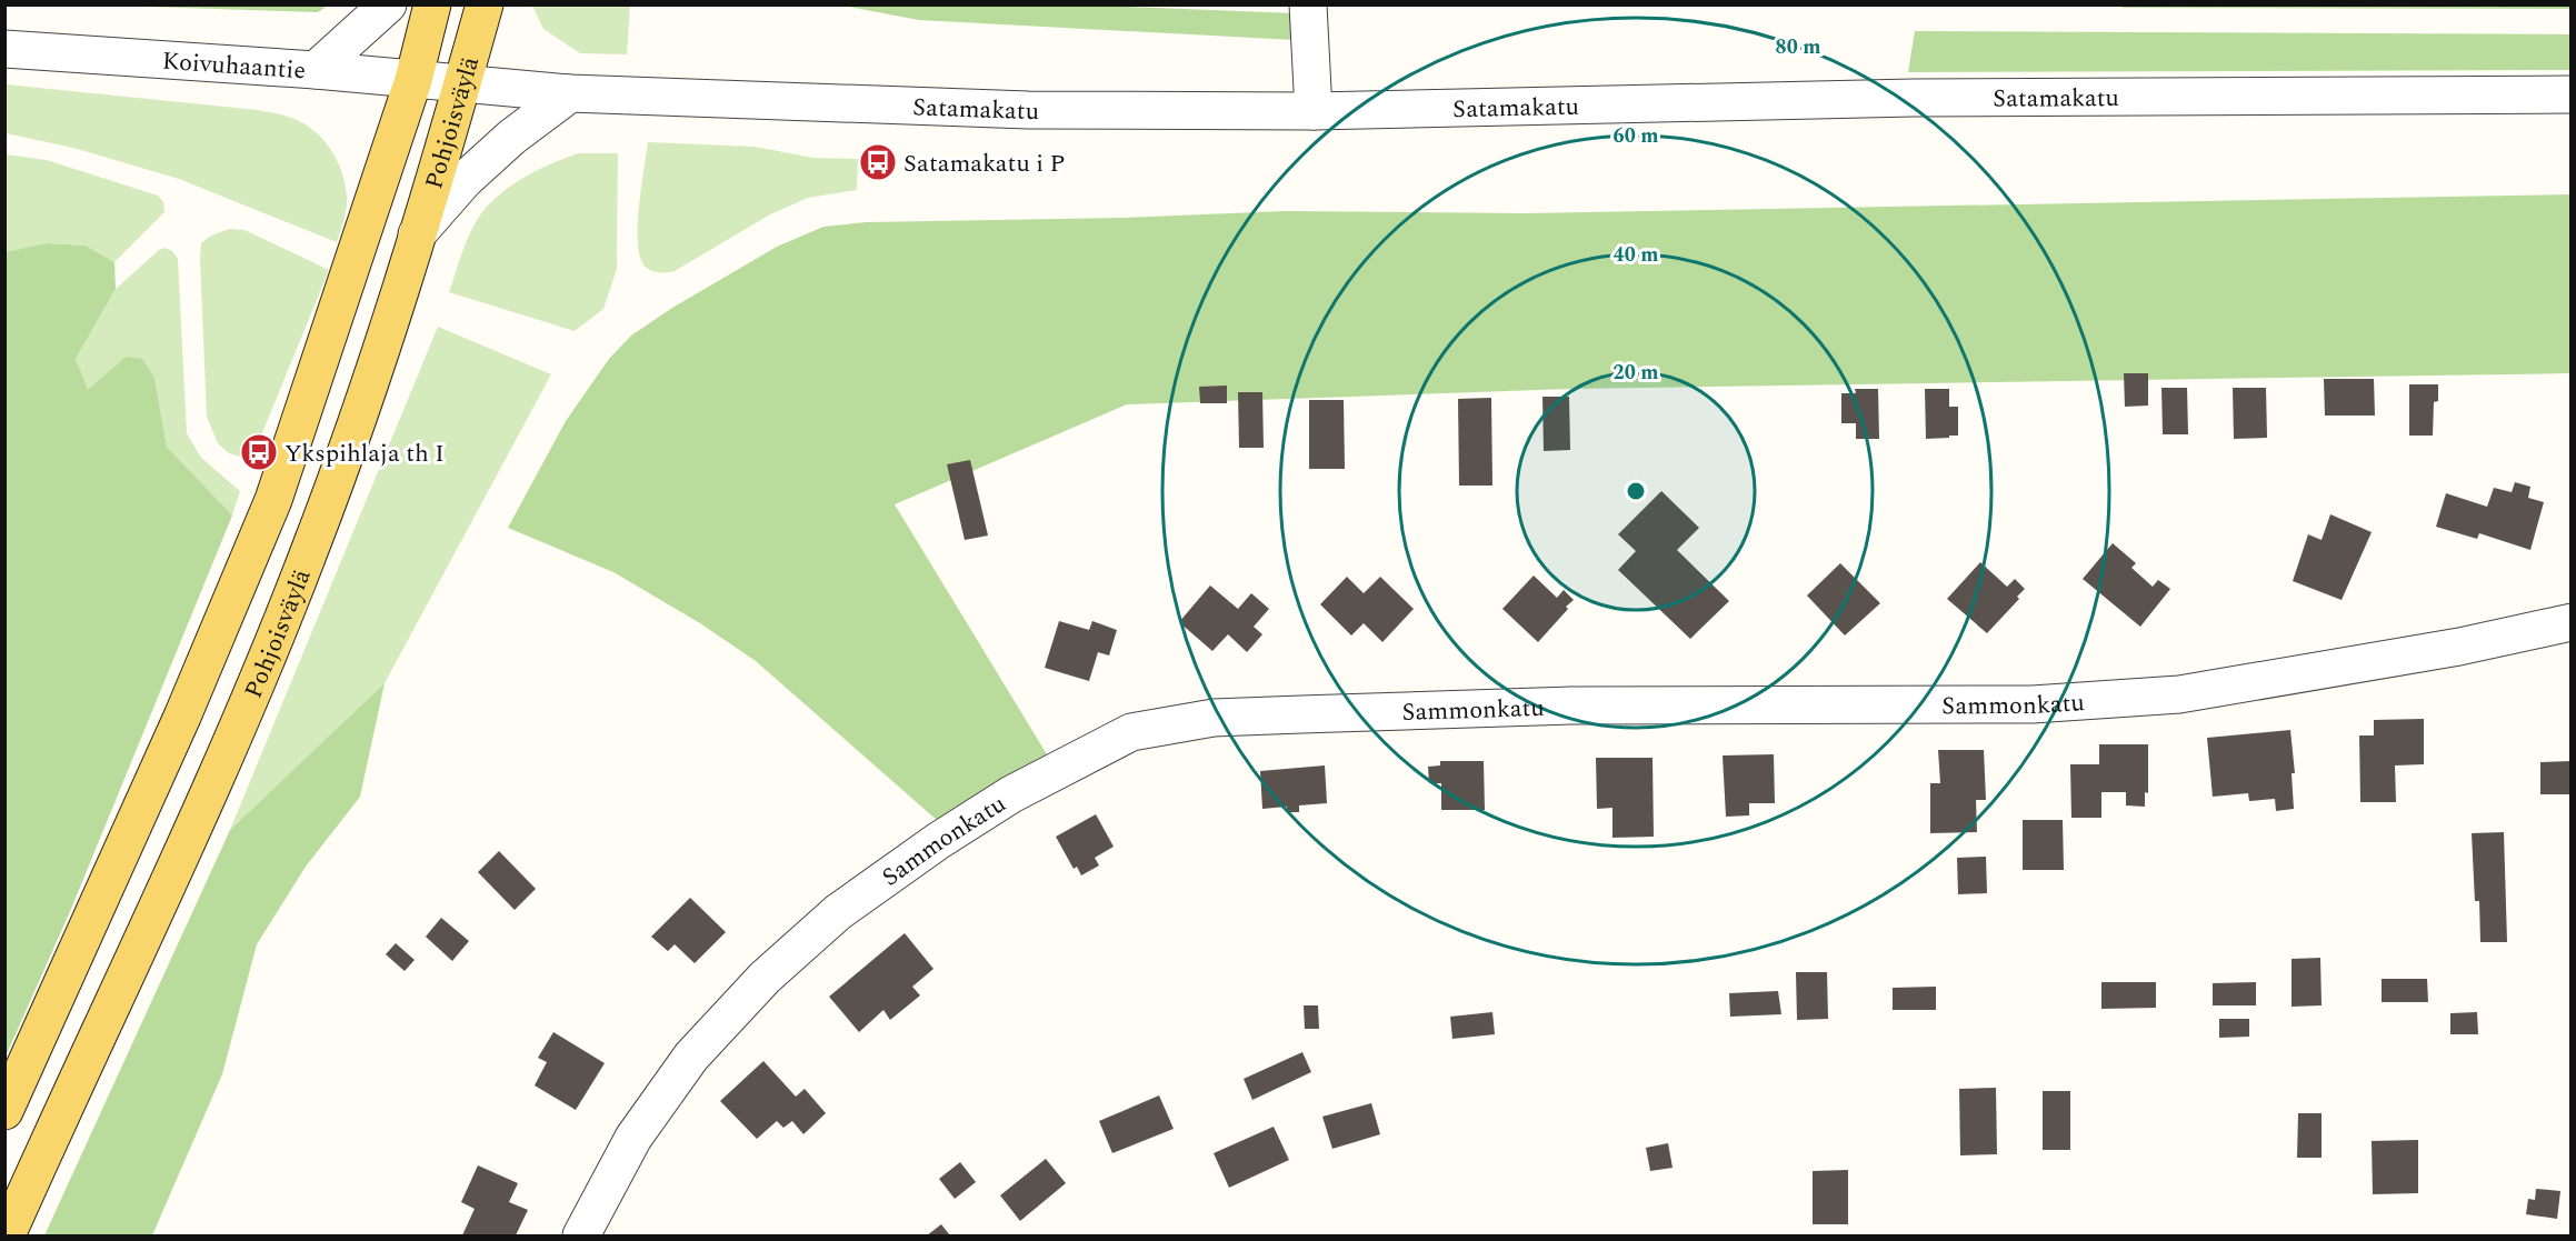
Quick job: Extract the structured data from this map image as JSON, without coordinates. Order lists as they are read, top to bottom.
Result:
{
  "streets": {
    "main road": ["Pohjoisväylä"],
    "street": ["Koivuhaantie", "Satamakatu", "Sammonkatu"]
  },
  "crossings": [
    ["Koivuhaantie", "Satamakatu"],
    ["Koivuhaantie", "Pohjoisväylä"],
    ["Satamakatu", "Pohjoisväylä"]
  ],
  "places": {
    "bus stop": ["Satamakatu i P", "Ykspihlaja th I"]
  },
  "rings": [
    "80 m",
    "60 m",
    "40 m",
    "20 m"
  ]
}
